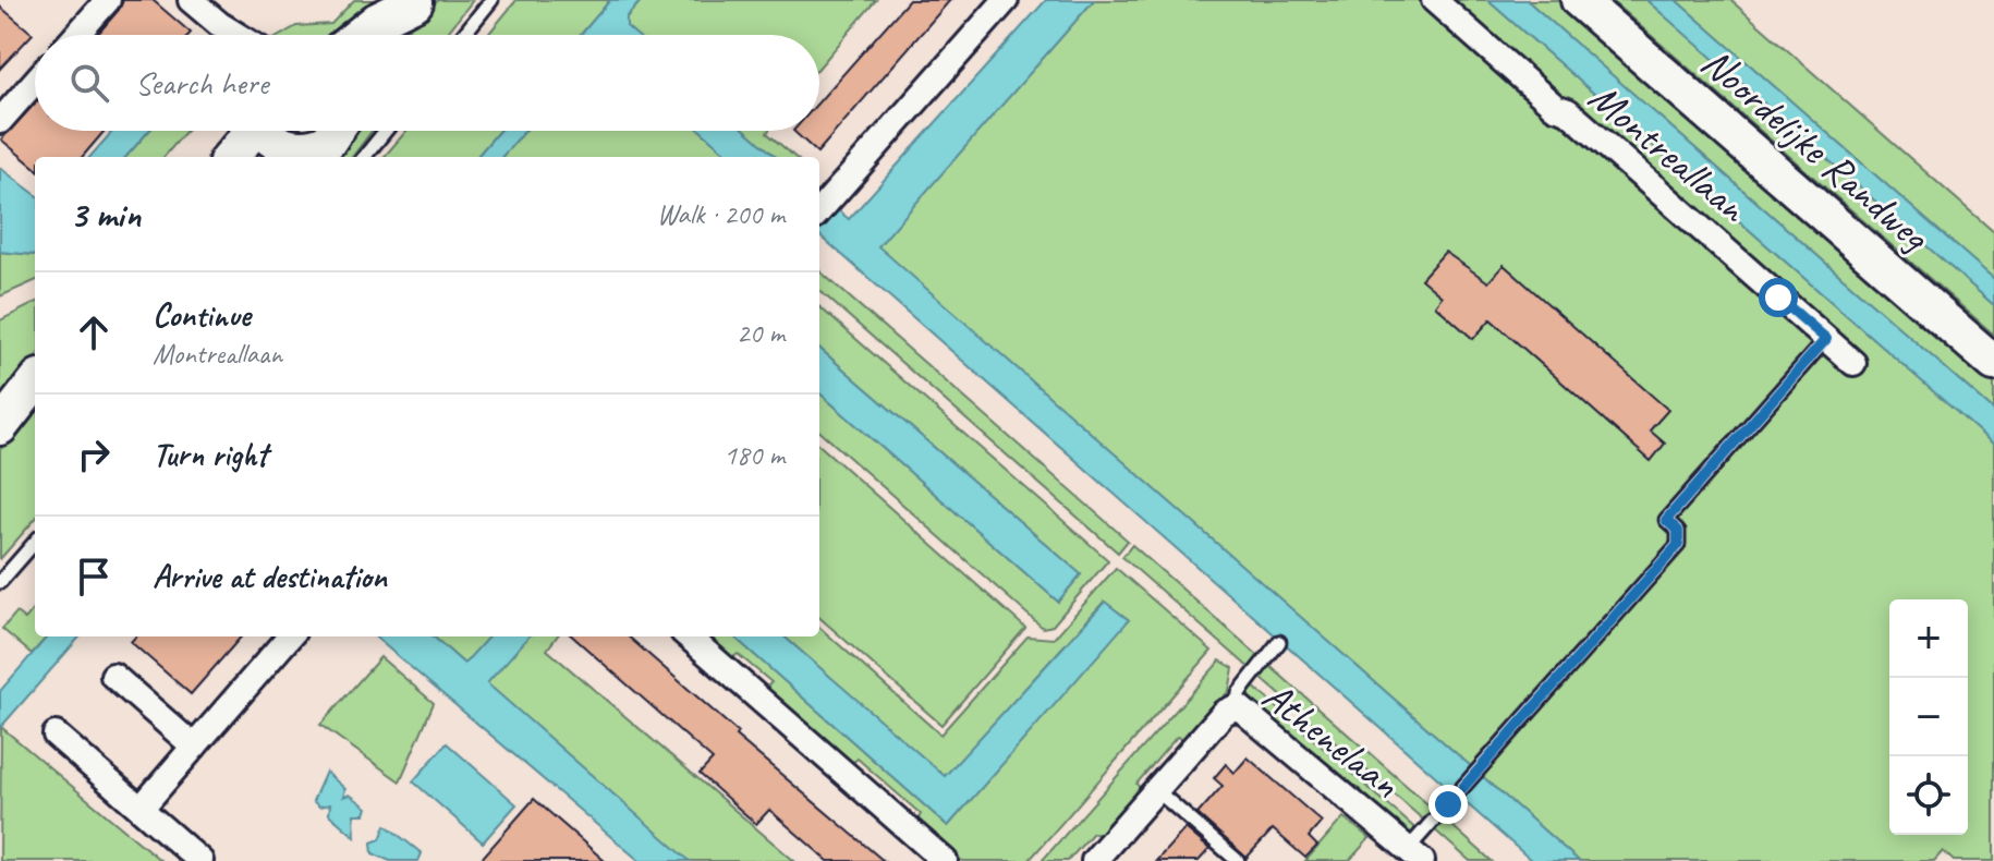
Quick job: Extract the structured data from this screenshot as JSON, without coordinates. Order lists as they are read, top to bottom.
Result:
{
  "streets": {
    "main road": ["Noordelijke Randweg"],
    "street": ["Montreallaan", "Athenelaan"]
  },
  "page": {
    "search": "Search here",
    "heading": ["3 min", "Walk · 200 m"],
    "list": [
      ["Continue", "Montreallaan", "20 m"],
      ["Turn right", "180 m"],
      "Arrive at destination"
    ],
    "map_buttons": ["+", "−"]
  }
}
